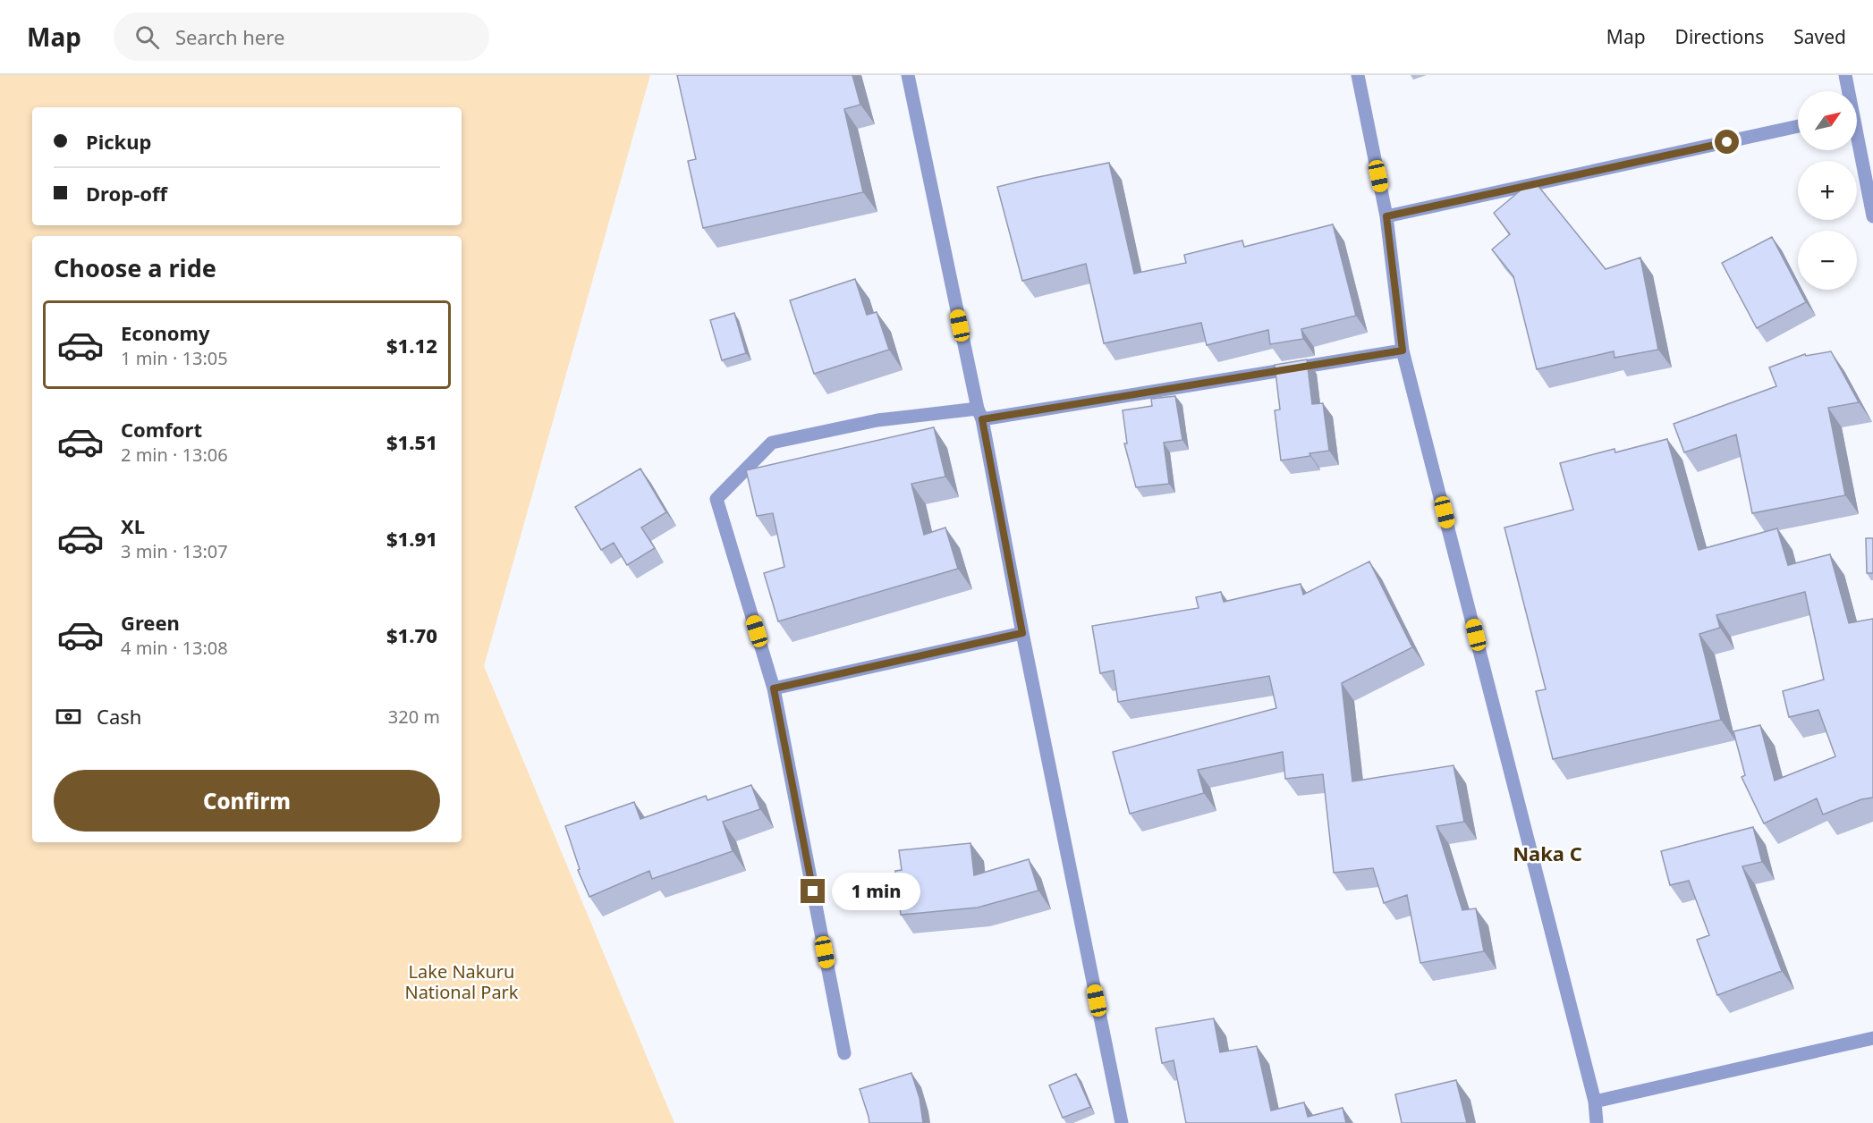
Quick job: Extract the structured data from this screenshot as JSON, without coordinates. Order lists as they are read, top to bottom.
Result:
{
  "districts": ["Naka C"],
  "parks": ["Lake Nakuru National Park"],
  "north": "top right",
  "page": {
    "header": "Map",
    "search": "Search here",
    "nav": ["Map", "Directions", "Saved"],
    "map_buttons": ["+", "−"],
    "banner": ["Pickup", "Drop-off"],
    "heading": "Choose a ride",
    "list": [
      {
        "name": "Economy",
        "note": "1 min · 13:05",
        "value": "$1.12"
      },
      {
        "name": "Comfort",
        "note": "2 min · 13:06",
        "value": "$1.51"
      },
      {
        "name": "XL",
        "note": "3 min · 13:07",
        "value": "$1.91"
      },
      {
        "name": "Green",
        "note": "4 min · 13:08",
        "value": "$1.70"
      }
    ],
    "pay": ["Cash", "320 m"],
    "buttons": "Confirm",
    "bubble": "1 min"
  }
}
